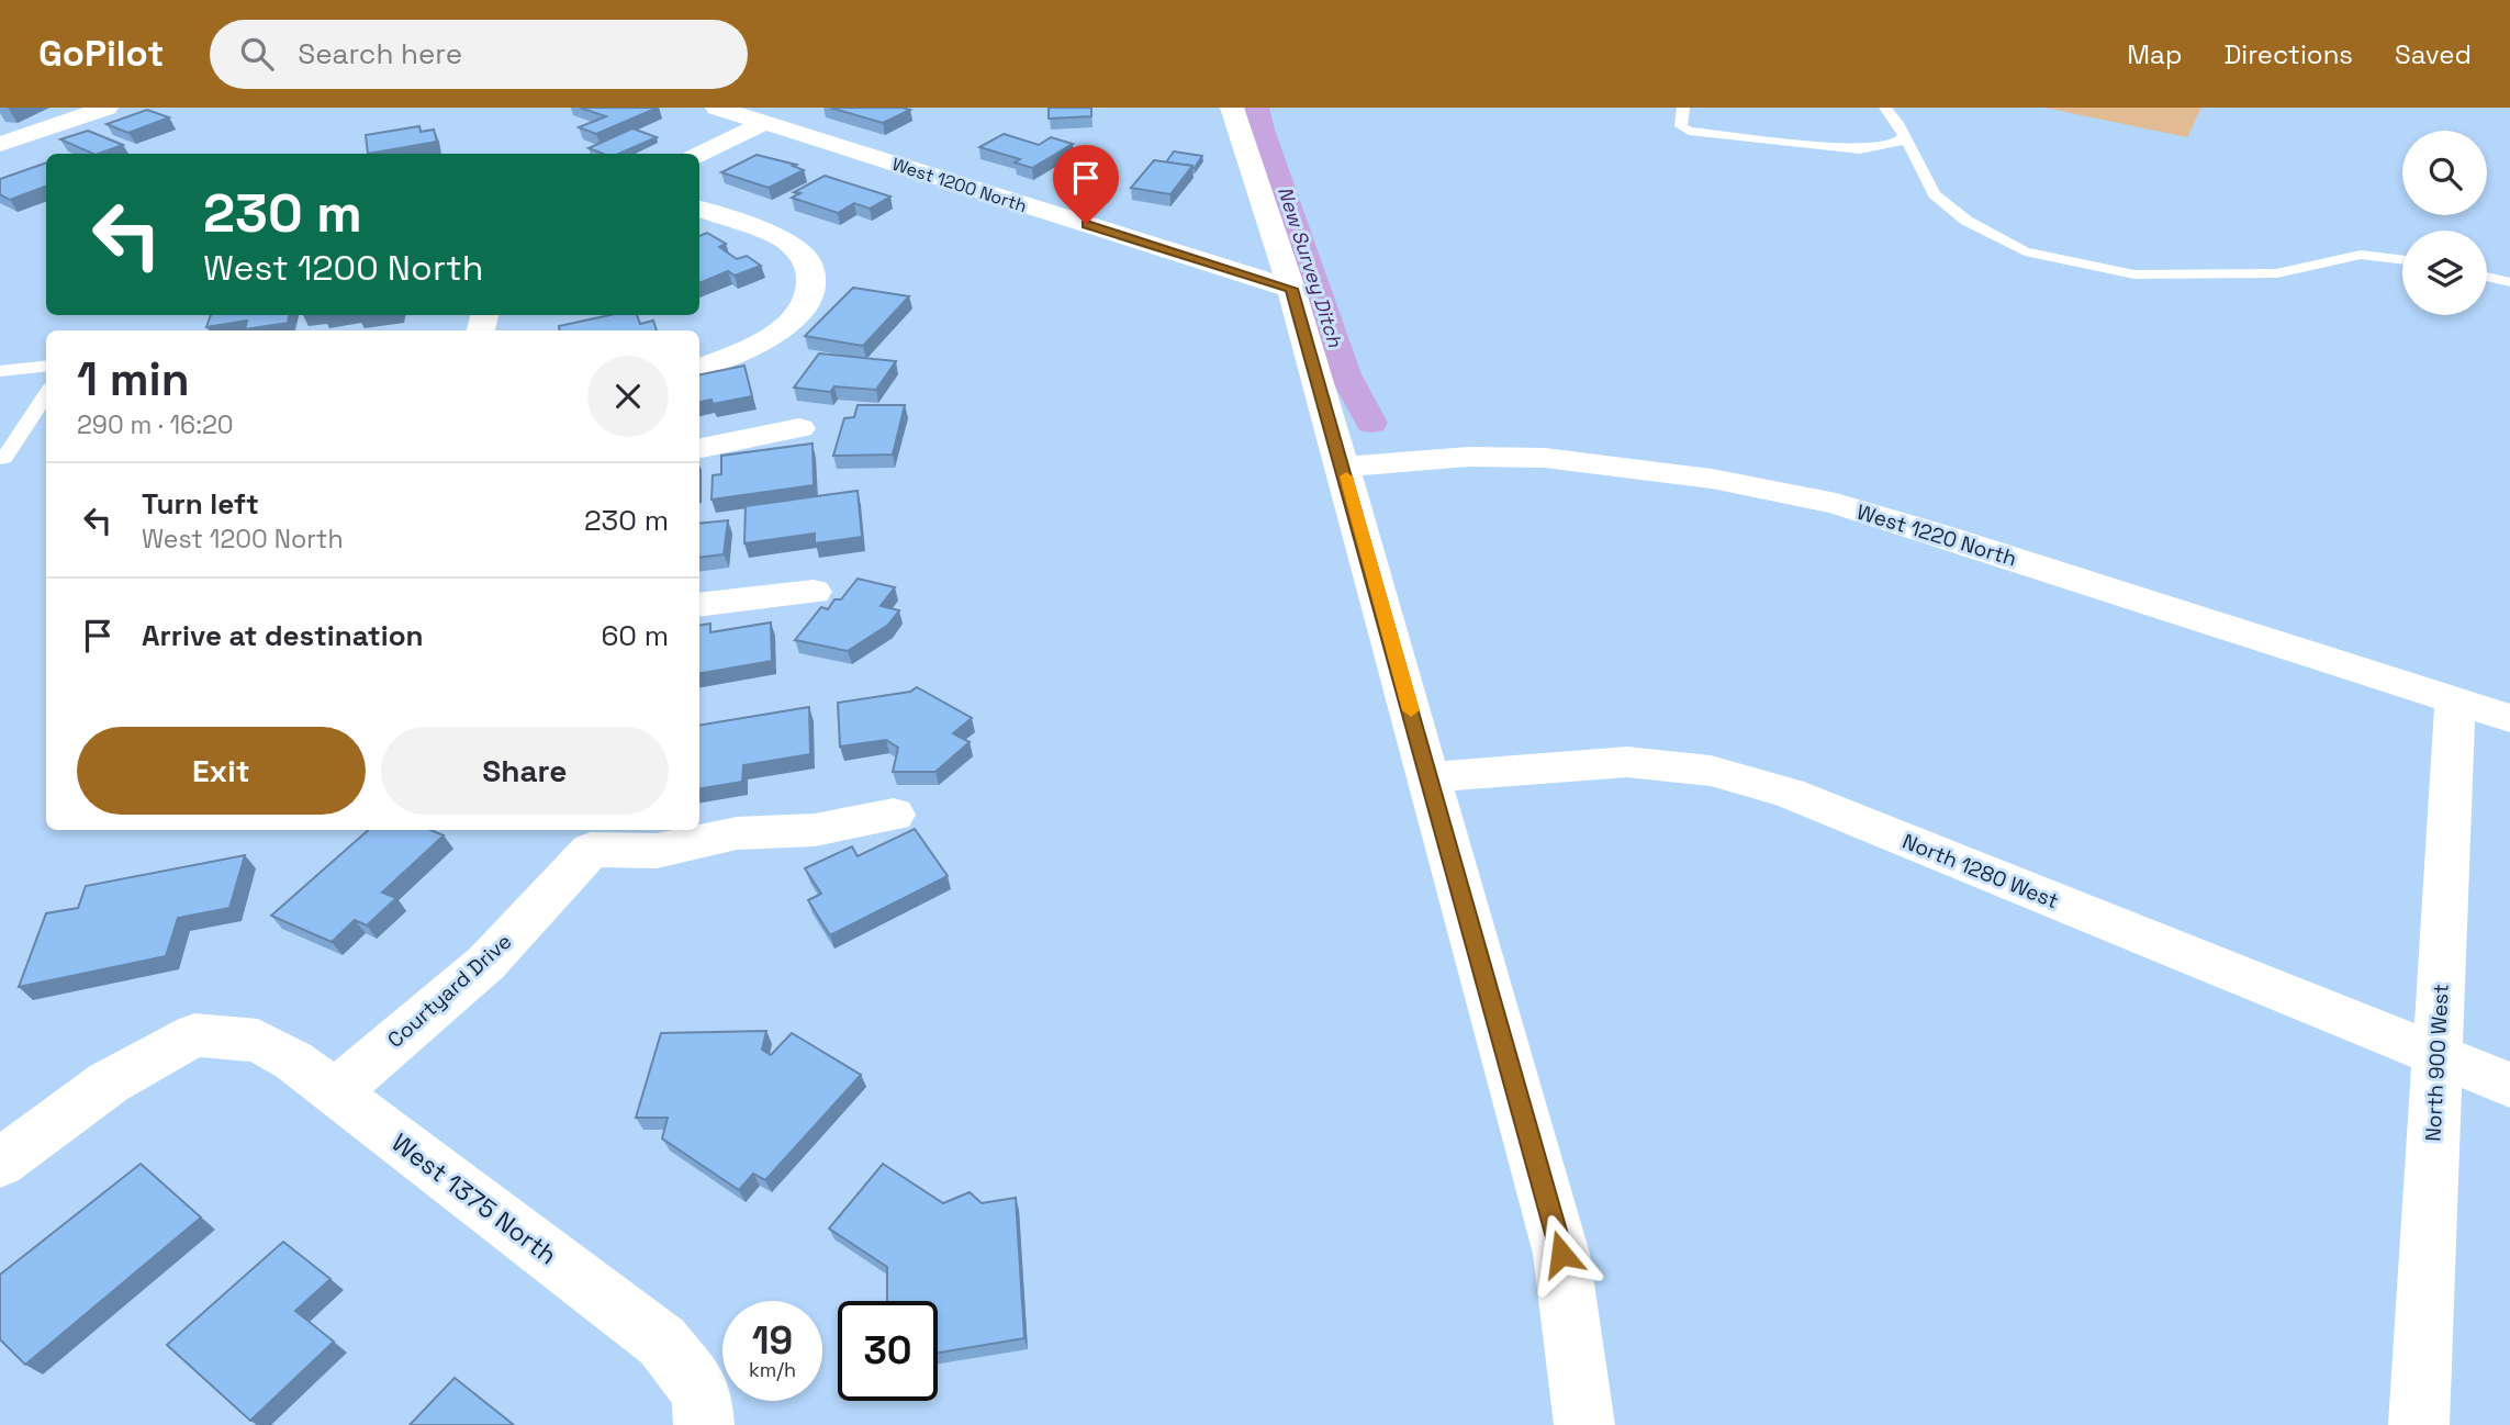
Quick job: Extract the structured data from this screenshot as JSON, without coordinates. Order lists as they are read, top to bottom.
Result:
{
  "streets": {
    "street": [
      "West 1200 North",
      "West 1220 North",
      "North 1280 West",
      "Courtyard Drive",
      "North 900 West",
      "West 1375 North"
    ]
  },
  "crossings": [
    ["West 1220 North", "North 900 West"],
    ["North 1280 West", "North 900 West"],
    ["Courtyard Drive", "West 1375 North"]
  ],
  "water": ["New Survey Ditch"],
  "page": {
    "header": "GoPilot",
    "search": "Search here",
    "nav": ["Map", "Directions", "Saved"],
    "turn": ["230 m", "West 1200 North"],
    "heading": ["1 min", "290 m · 16:20"],
    "list": [
      {
        "name": "Turn left",
        "note": "West 1200 North",
        "value": "230 m"
      },
      {
        "name": "Arrive at destination",
        "value": "60 m"
      }
    ],
    "buttons": ["Exit", "Share"],
    "speed": "19 km/h",
    "limit": "30"
  }
}
